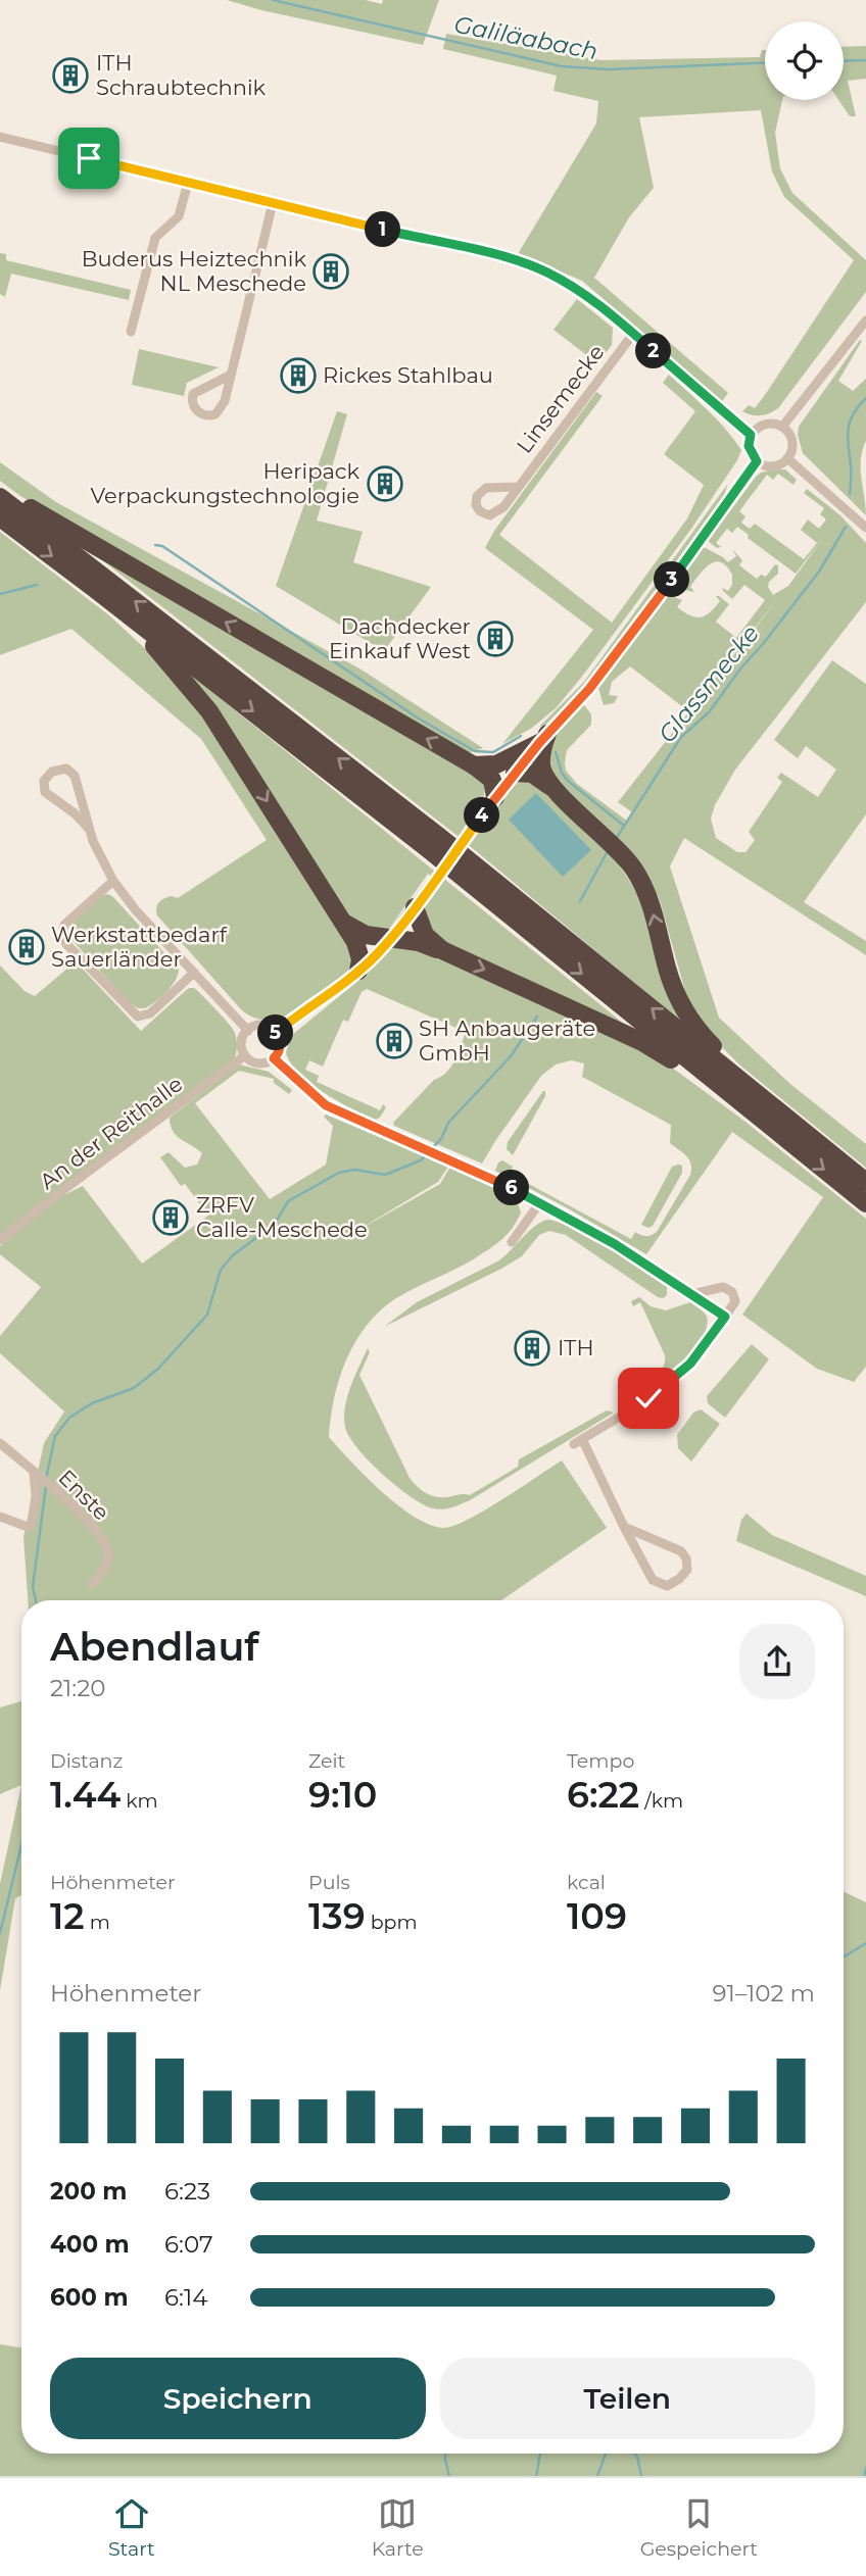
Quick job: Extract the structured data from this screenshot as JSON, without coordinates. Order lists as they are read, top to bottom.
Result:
{
  "streets": {
    "street": ["Linsemecke", "An der Reithalle", "Enste"]
  },
  "water": ["Galiläabach", "Glassmecke"],
  "places": {
    "building": [
      "ITH Schraubtechnik",
      "Buderus Heiztechnik NL Meschede",
      "Rickes Stahlbau",
      "Heripack Verpackungstechnologie",
      "Dachdecker Einkauf West",
      "Werkstattbedarf Sauerländer",
      "SH Anbaugeräte GmbH",
      "ZRFV Calle-Meschede",
      "ITH"
    ]
  },
  "page": {
    "pins": [
      "1",
      "2",
      "3",
      "4",
      "5",
      "6"
    ],
    "heading": ["Abendlauf", "21:20"],
    "stats": [
      ["Distanz", "1.44 km"],
      ["Zeit", "9:10"],
      ["Tempo", "6:22 /km"],
      ["Höhenmeter", "12 m"],
      ["Puls", "139 bpm"],
      ["kcal", "109"]
    ],
    "chart": ["Höhenmeter", "91–102 m"],
    "list": [
      {
        "name": "200 m",
        "note": "6:23"
      },
      {
        "name": "400 m",
        "note": "6:07"
      },
      {
        "name": "600 m",
        "note": "6:14"
      }
    ],
    "buttons": ["Speichern", "Teilen"],
    "tabs": ["Start", "Karte", "Gespeichert"]
  }
}
